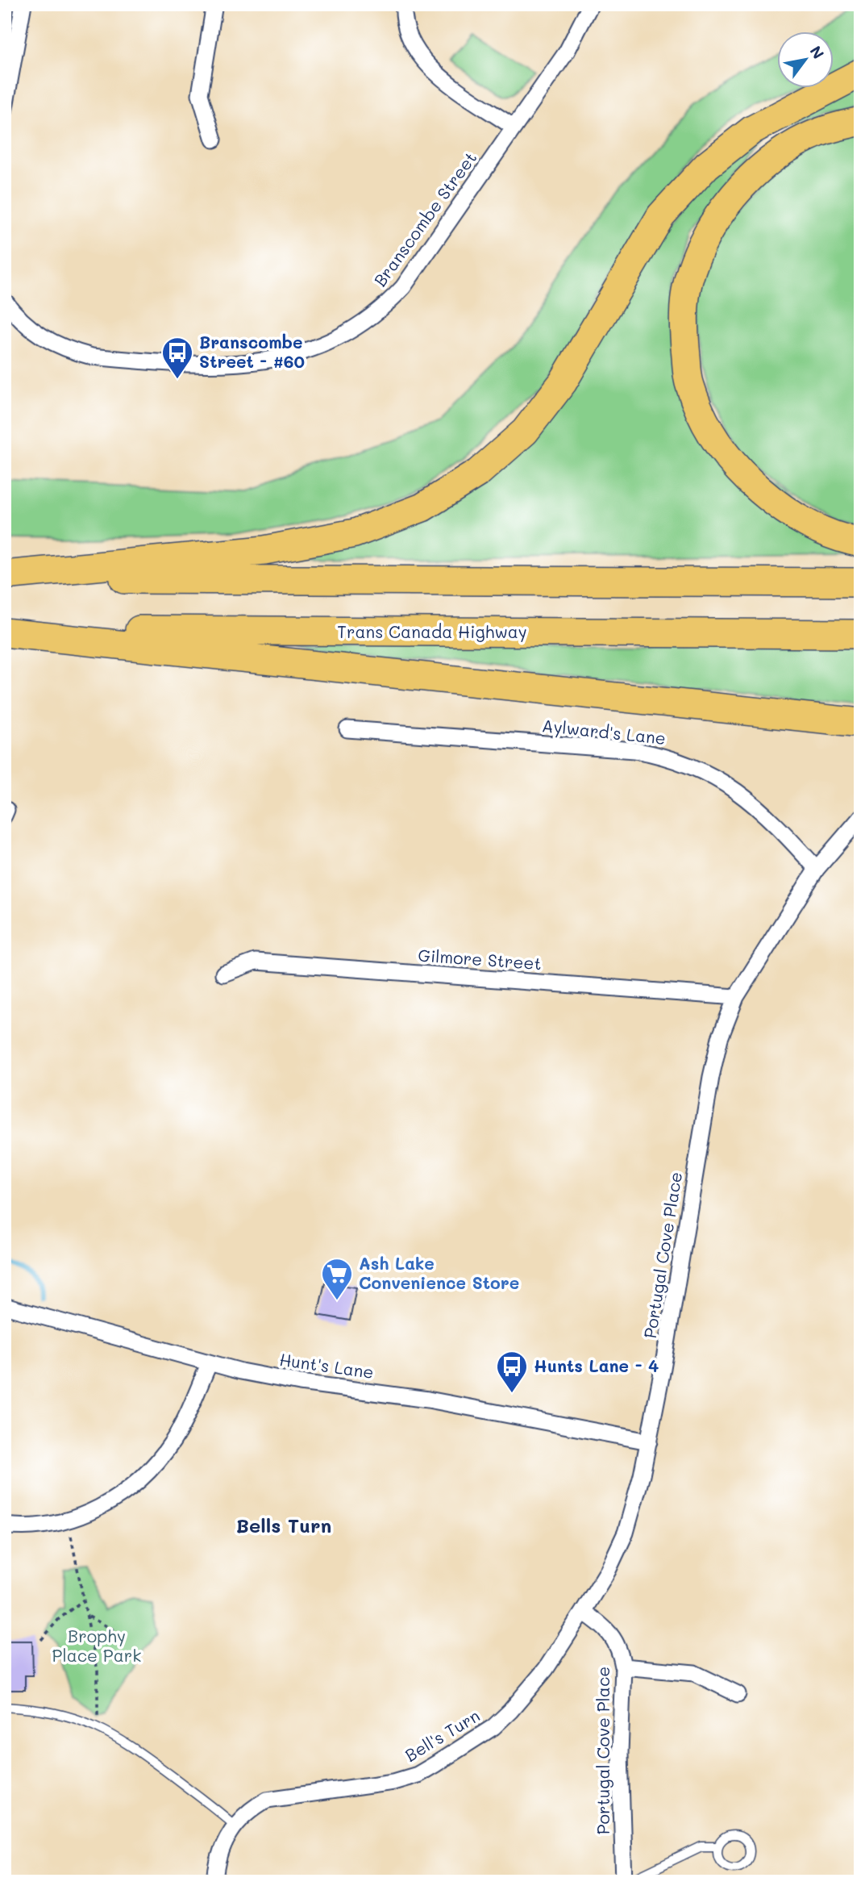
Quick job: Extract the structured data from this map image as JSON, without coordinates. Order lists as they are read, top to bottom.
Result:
{
  "streets": {
    "highway": ["Trans Canada Highway"],
    "street": [
      "Branscombe Street",
      "Aylward's Lane",
      "Gilmore Street",
      "Portugal Cove Place",
      "Hunt's Lane",
      "Bell's Turn"
    ]
  },
  "crossings": [
    ["Aylward's Lane", "Portugal Cove Place"],
    ["Gilmore Street", "Portugal Cove Place"],
    ["Portugal Cove Place", "Hunt's Lane"],
    ["Portugal Cove Place", "Bell's Turn"]
  ],
  "districts": ["Bells Turn"],
  "parks": ["Brophy Place Park"],
  "places": {
    "bus stop": ["Branscombe Street - #60", "Hunts Lane - 4"],
    "supermarket": ["Ash Lake Convenience Store"]
  },
  "north": "top right"
}
